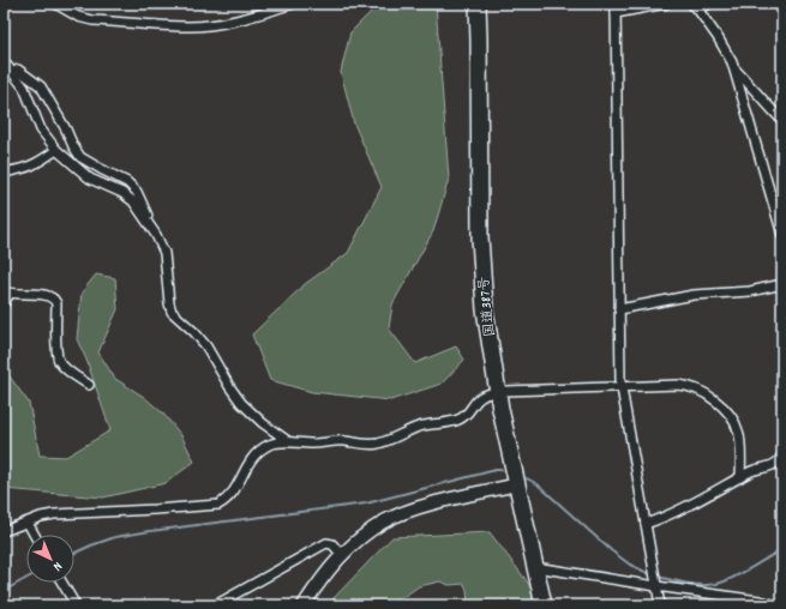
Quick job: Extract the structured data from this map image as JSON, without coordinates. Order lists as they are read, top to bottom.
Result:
{
  "streets": {
    "highway": ["国道387号"]
  },
  "north": "bottom right"
}
